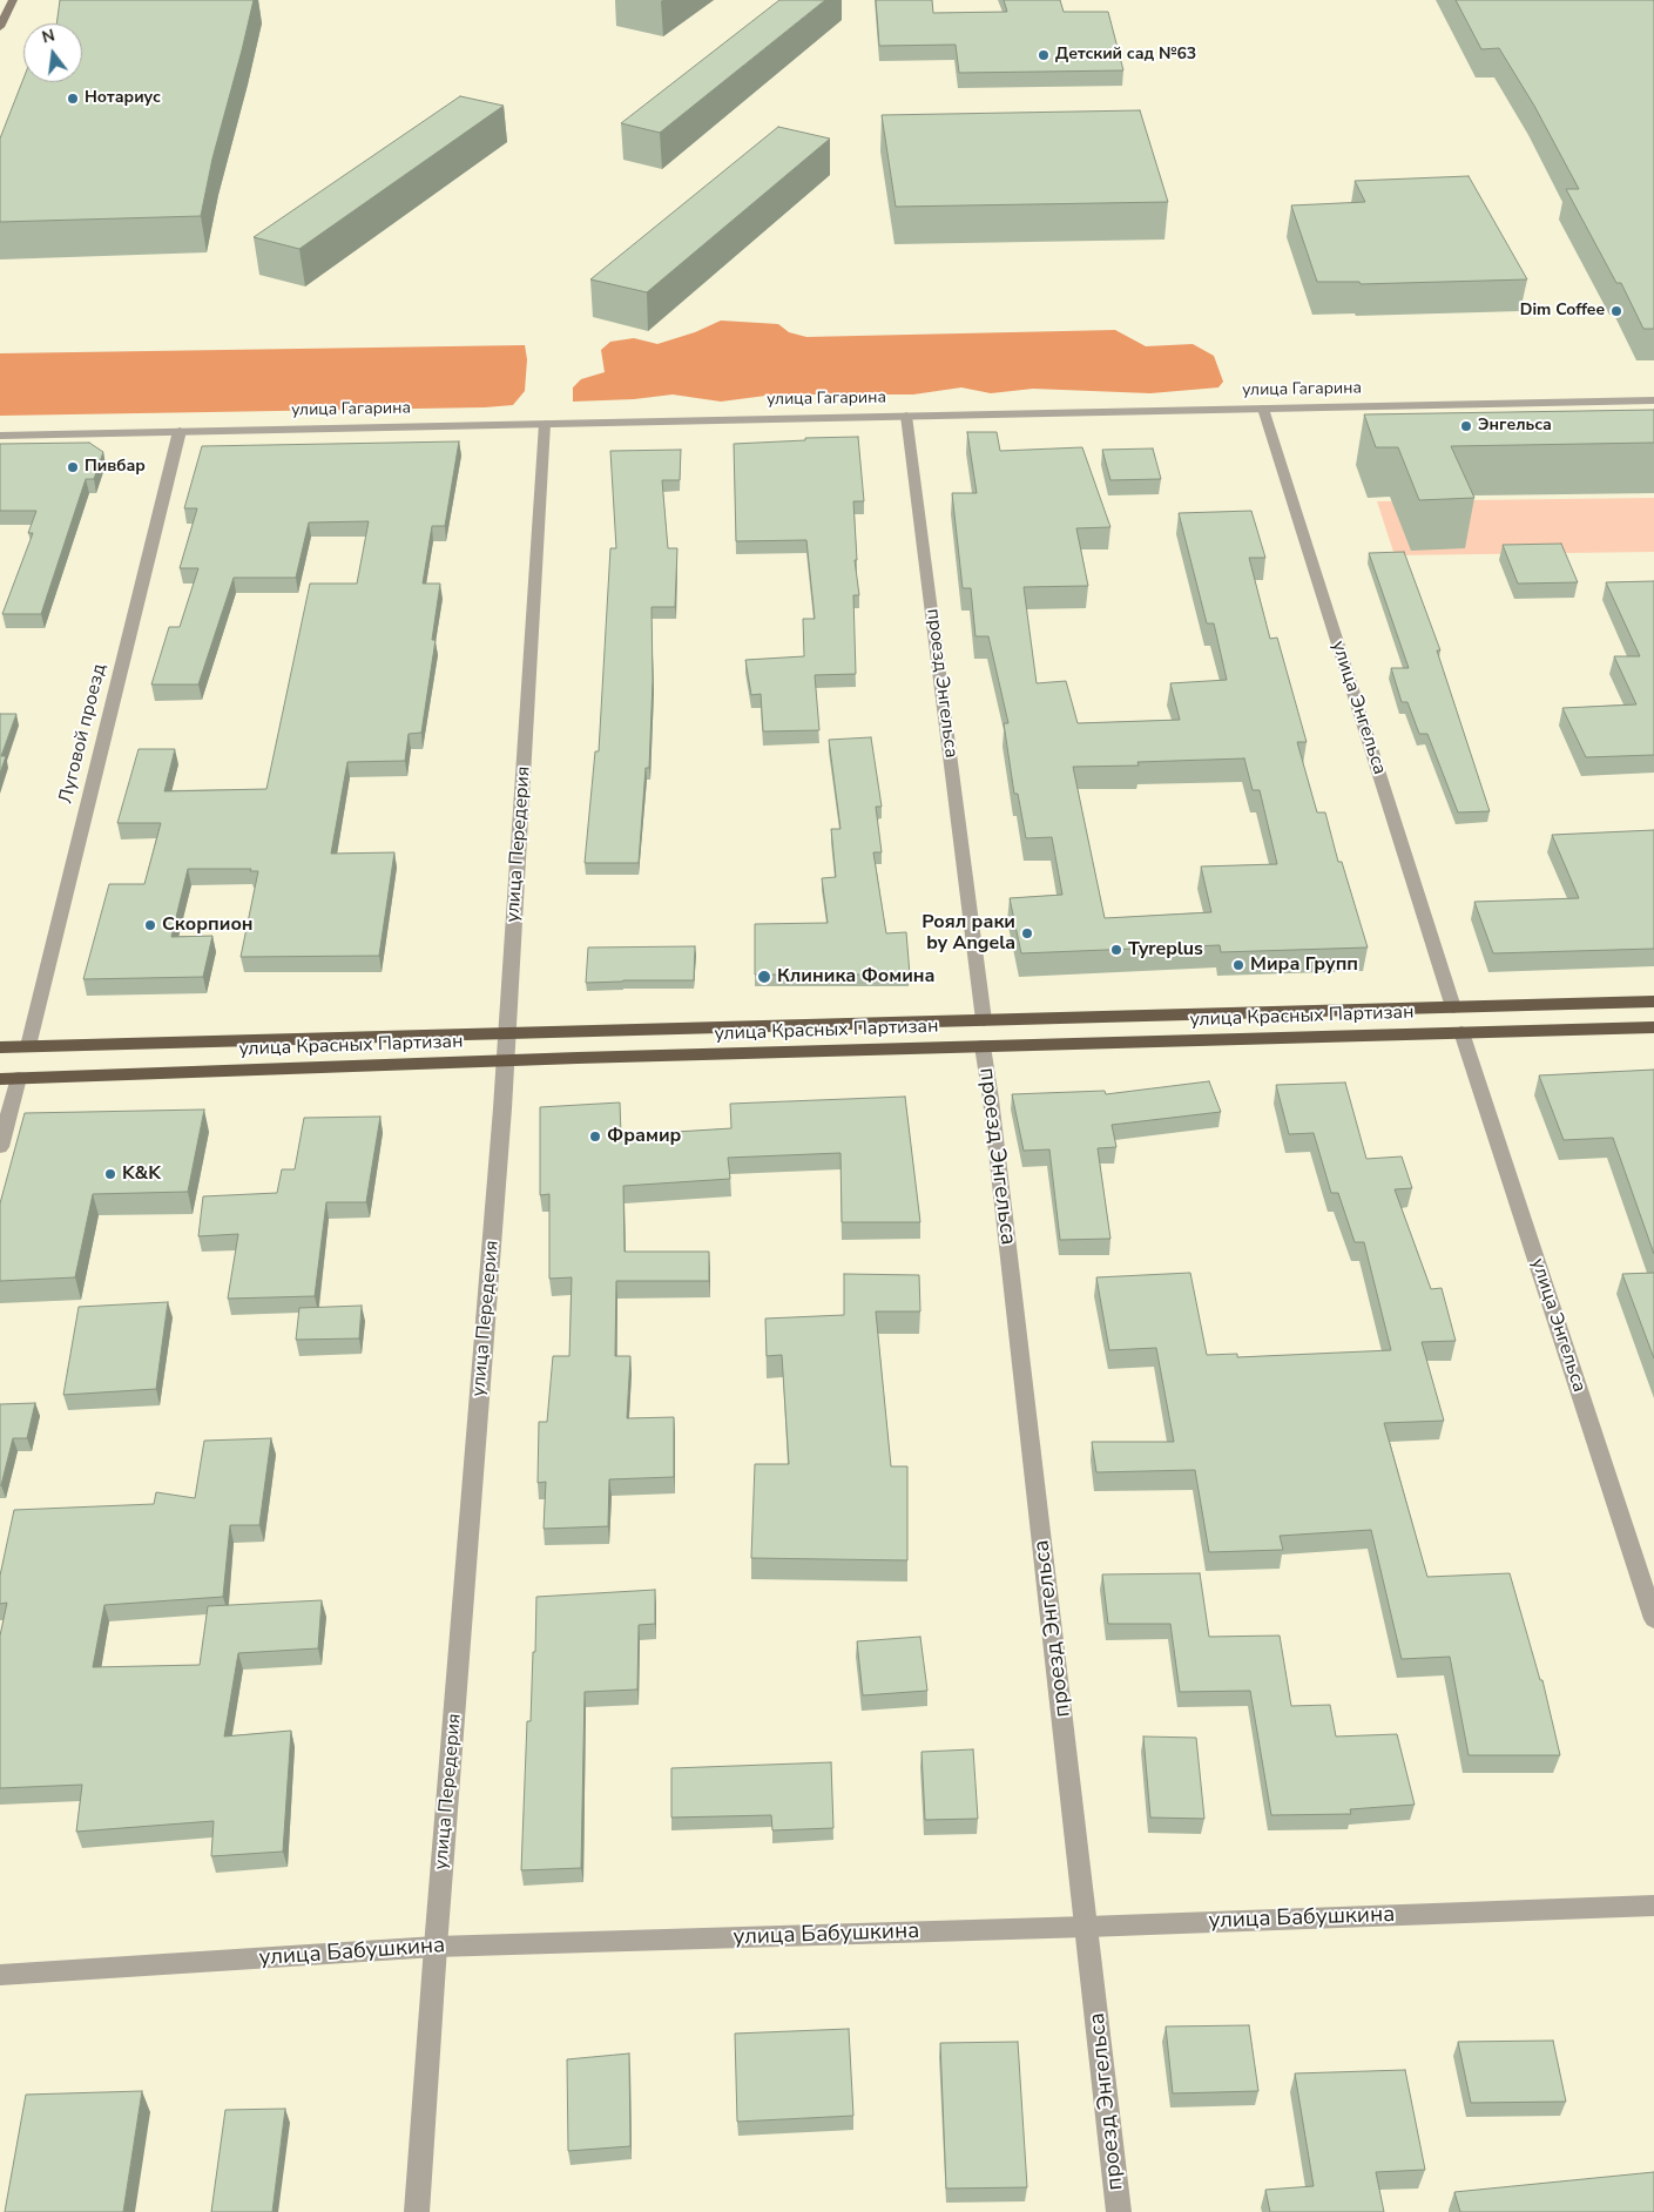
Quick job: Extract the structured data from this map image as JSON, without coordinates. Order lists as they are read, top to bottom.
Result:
{
  "streets": {
    "highway": ["улица Красных Партизан"],
    "street": [
      "улица Гагарина",
      "проезд Энгельса",
      "улица Энгельса",
      "Луговой проезд",
      "улица Передерия",
      "улица Бабушкина"
    ]
  },
  "crossings": [
    ["улица Гагарина", "проезд Энгельса"],
    ["улица Гагарина", "улица Энгельса"],
    ["улица Гагарина", "Луговой проезд"],
    ["улица Гагарина", "улица Передерия"],
    ["проезд Энгельса", "улица Красных Партизан"],
    ["проезд Энгельса", "улица Бабушкина"],
    ["улица Энгельса", "улица Красных Партизан"],
    ["Луговой проезд", "улица Красных Партизан"],
    ["улица Передерия", "улица Красных Партизан"],
    ["улица Передерия", "улица Бабушкина"]
  ],
  "places": [
    "Детский сад №63",
    "Нотариус",
    "Dim Coffee",
    "Энгельса",
    "Пивбар",
    "Скорпион",
    "Роял раки by Angela",
    "Tyreplus",
    "Мира Групп",
    "Клиника Фомина",
    "Фрамир",
    "K&K"
  ],
  "north": "top"
}
